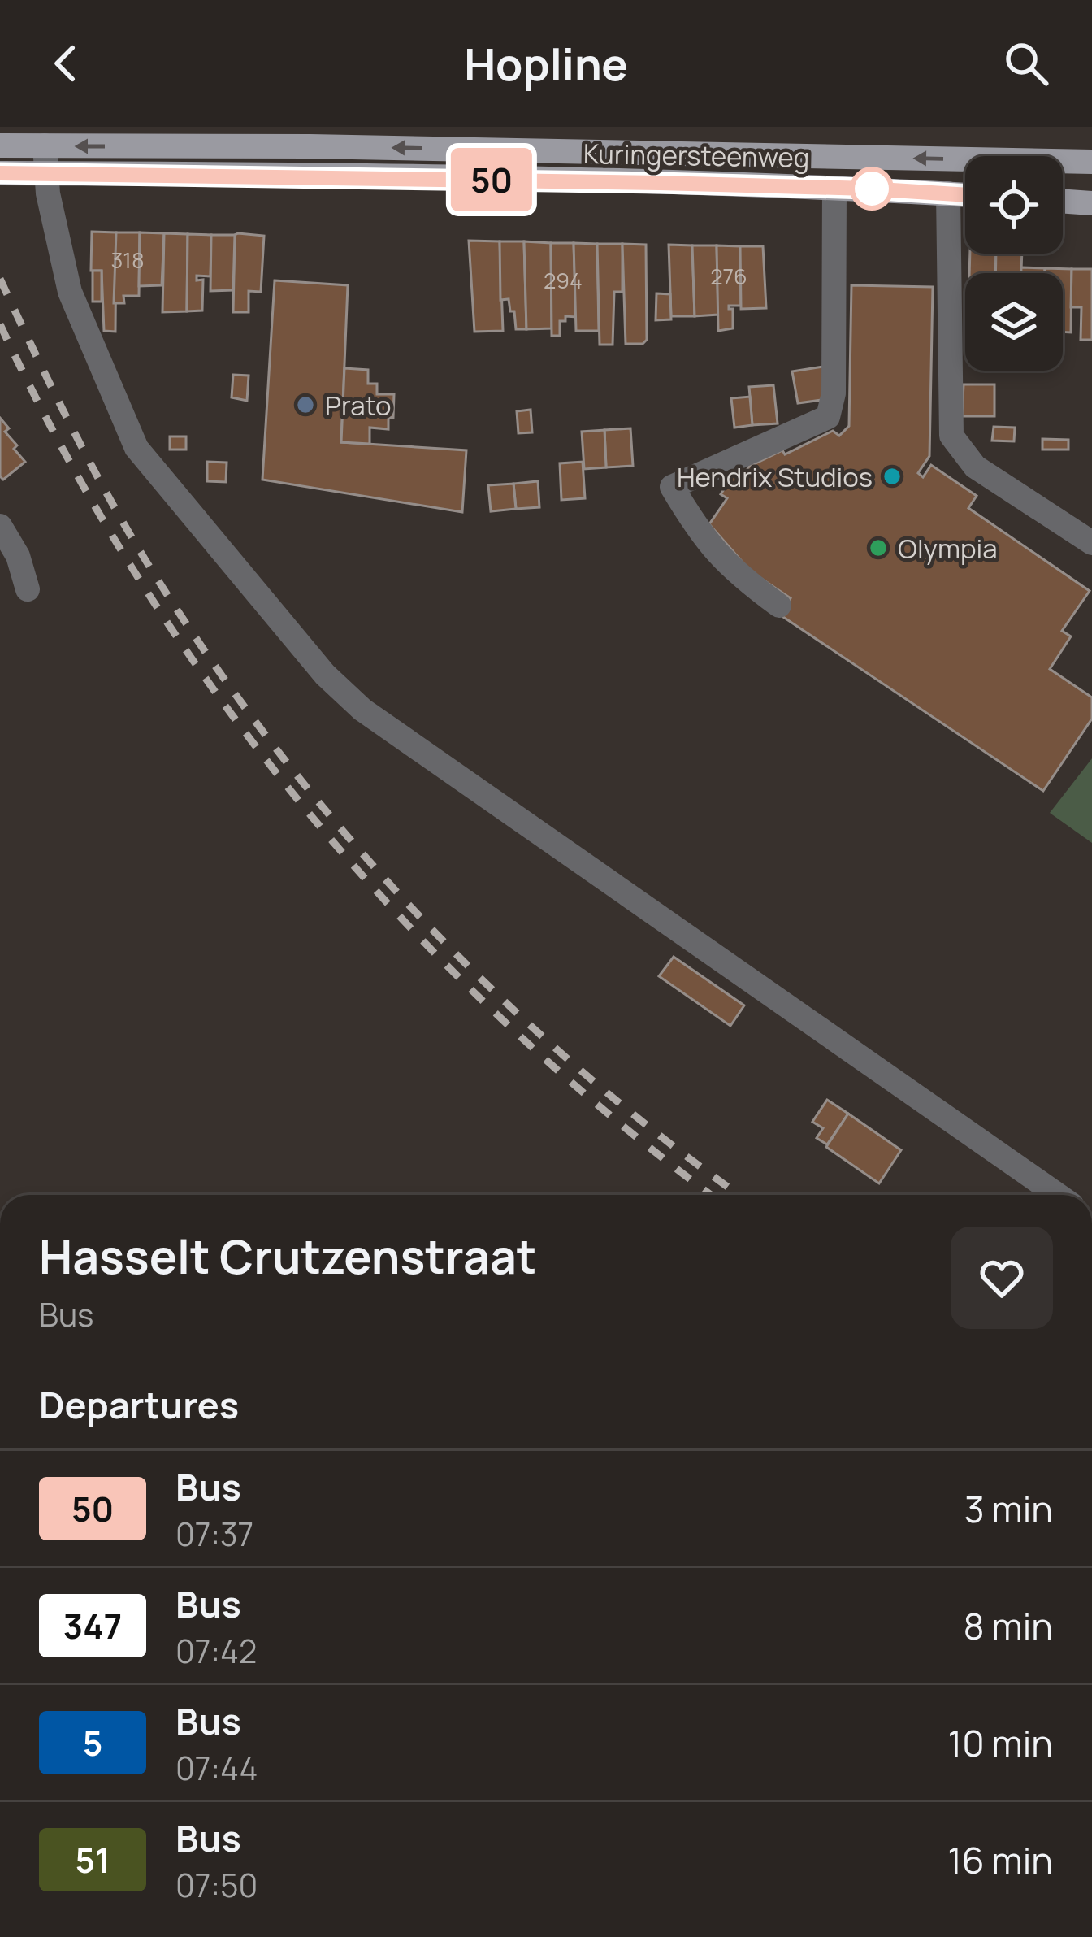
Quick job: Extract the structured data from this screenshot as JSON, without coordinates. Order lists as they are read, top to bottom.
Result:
{
  "streets": {
    "main road": ["Kuringersteenweg"]
  },
  "places": ["Prato", "Hendrix Studios", "Olympia"],
  "lines": ["bus line 50"],
  "house_numbers": ["318", "276", "294"],
  "page": {
    "header": "Hopline",
    "on_map": "50",
    "heading": [
      ["Hasselt Crutzenstraat", "Bus"],
      "Departures"
    ],
    "list": [
      {
        "mark": "50",
        "name": "Bus",
        "note": "07:37",
        "value": "3 min"
      },
      {
        "mark": "347",
        "name": "Bus",
        "note": "07:42",
        "value": "8 min"
      },
      {
        "mark": "5",
        "name": "Bus",
        "note": "07:44",
        "value": "10 min"
      },
      {
        "mark": "51",
        "name": "Bus",
        "note": "07:50",
        "value": "16 min"
      }
    ]
  }
}
